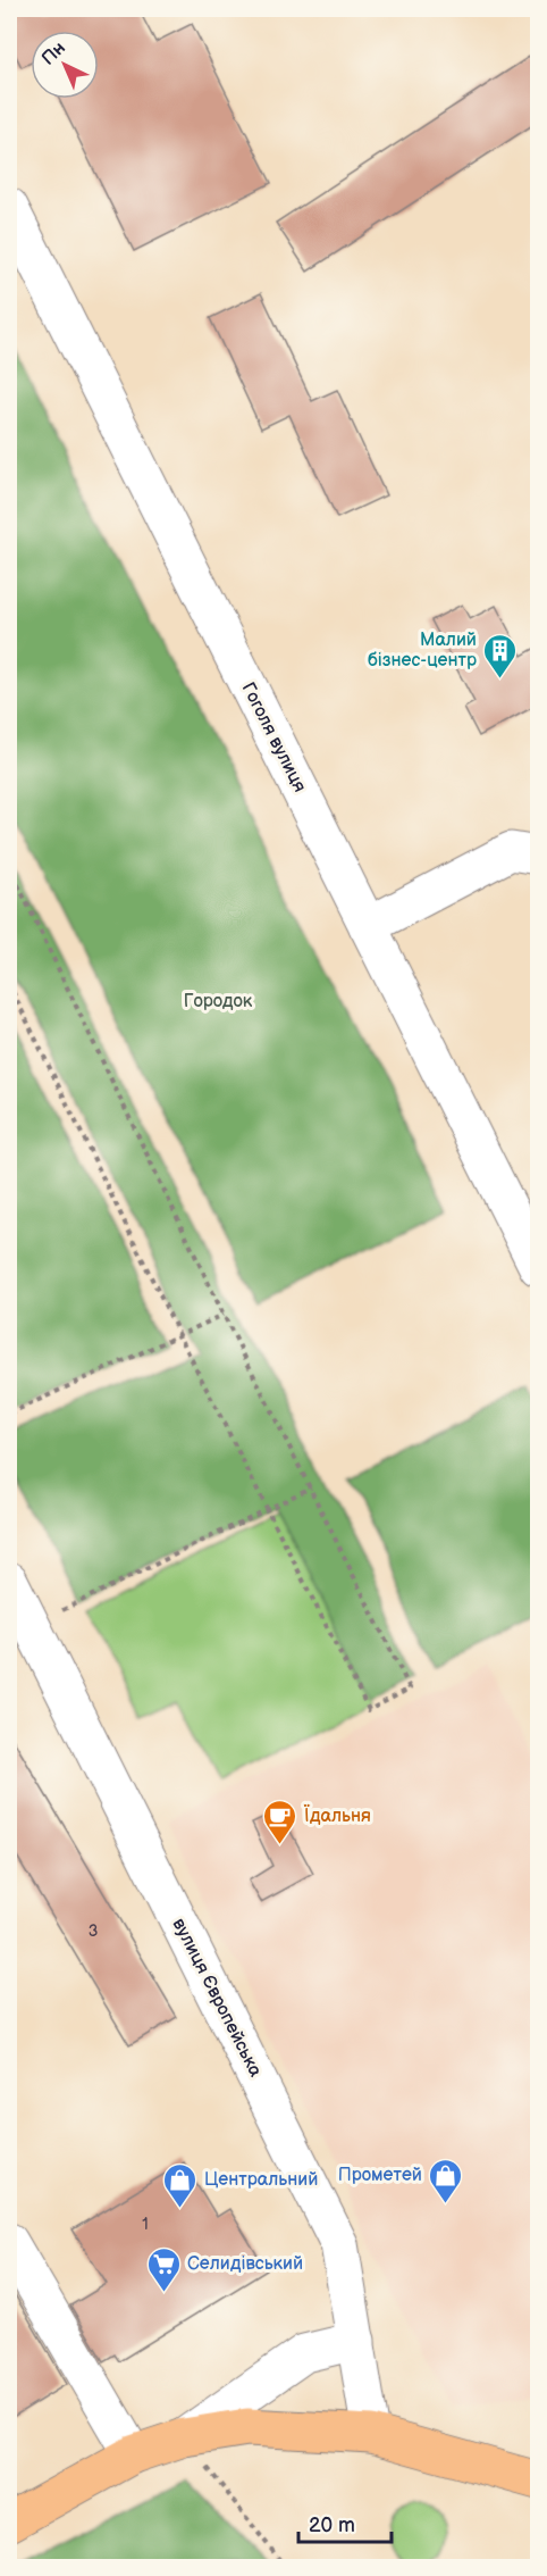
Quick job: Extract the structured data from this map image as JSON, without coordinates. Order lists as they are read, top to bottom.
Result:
{
  "streets": {
    "street": ["Гоголя вулиця", "вулиця Європейська"]
  },
  "parks": ["Городок"],
  "places": {
    "building": ["Малий бізнес-центр"],
    "cafe": ["Їдальня"],
    "shop": ["Прометей", "Центральний"],
    "supermarket": ["Селидівський"]
  },
  "house_numbers": ["3", "1"],
  "scale_bar": "20 m",
  "north": "top left"
}
